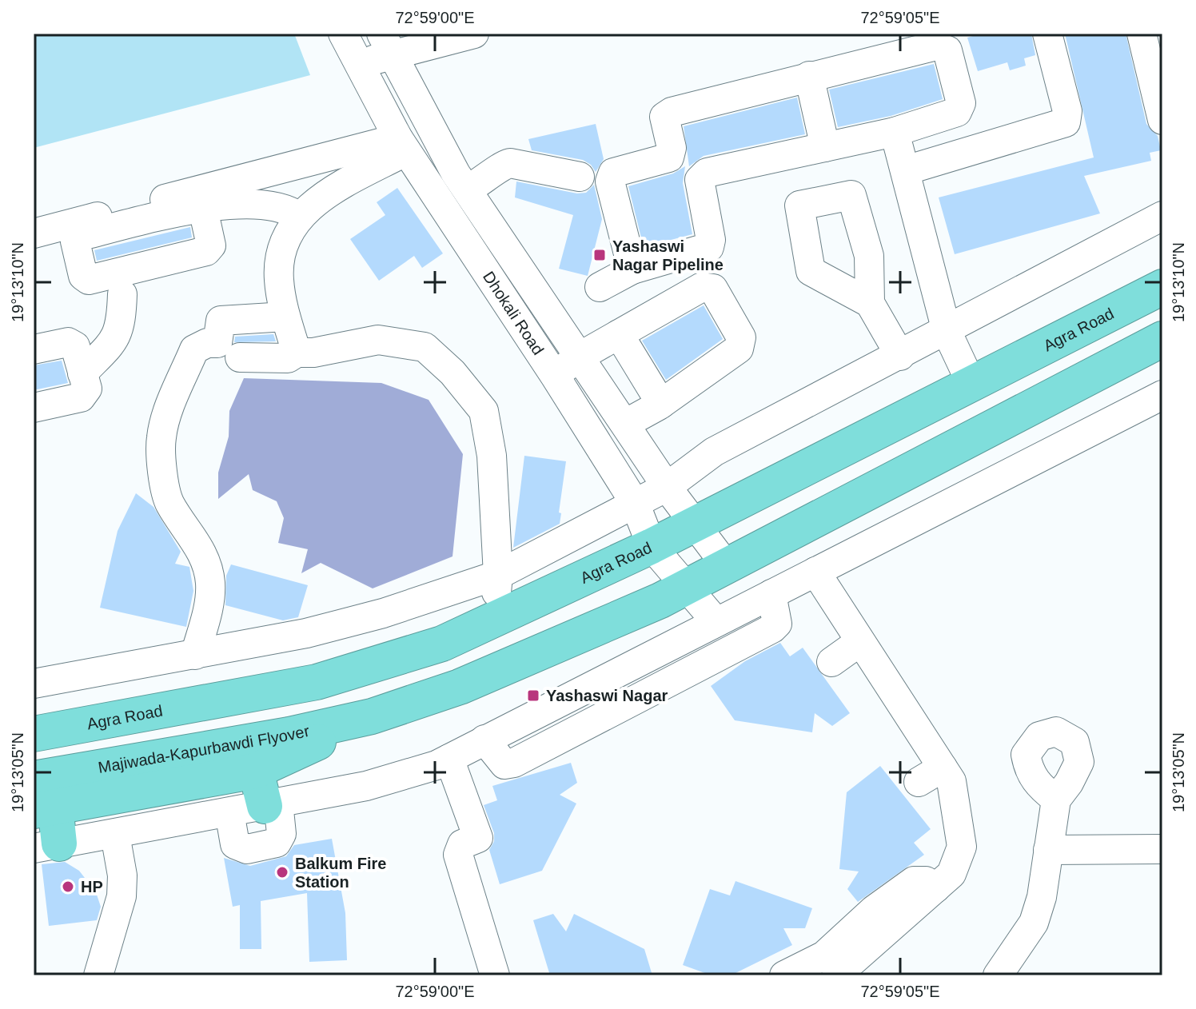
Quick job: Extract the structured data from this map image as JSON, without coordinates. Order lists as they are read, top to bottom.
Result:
{
  "streets": {
    "highway": ["Agra Road", "Majiwada-Kapurbawdi Flyover"],
    "street": ["Dhokali Road"]
  },
  "crossings": [
    ["Dhokali Road", "Agra Road"]
  ],
  "places": {
    "transit": ["Yashaswi Nagar Pipeline", "Yashaswi Nagar"],
    "other": ["Balkum Fire Station", "HP"]
  },
  "coordinates": [
    "72°59'00\"E",
    "72°59'05\"E",
    "19°13'10\"N",
    "19°13'05\"N"
  ]
}
